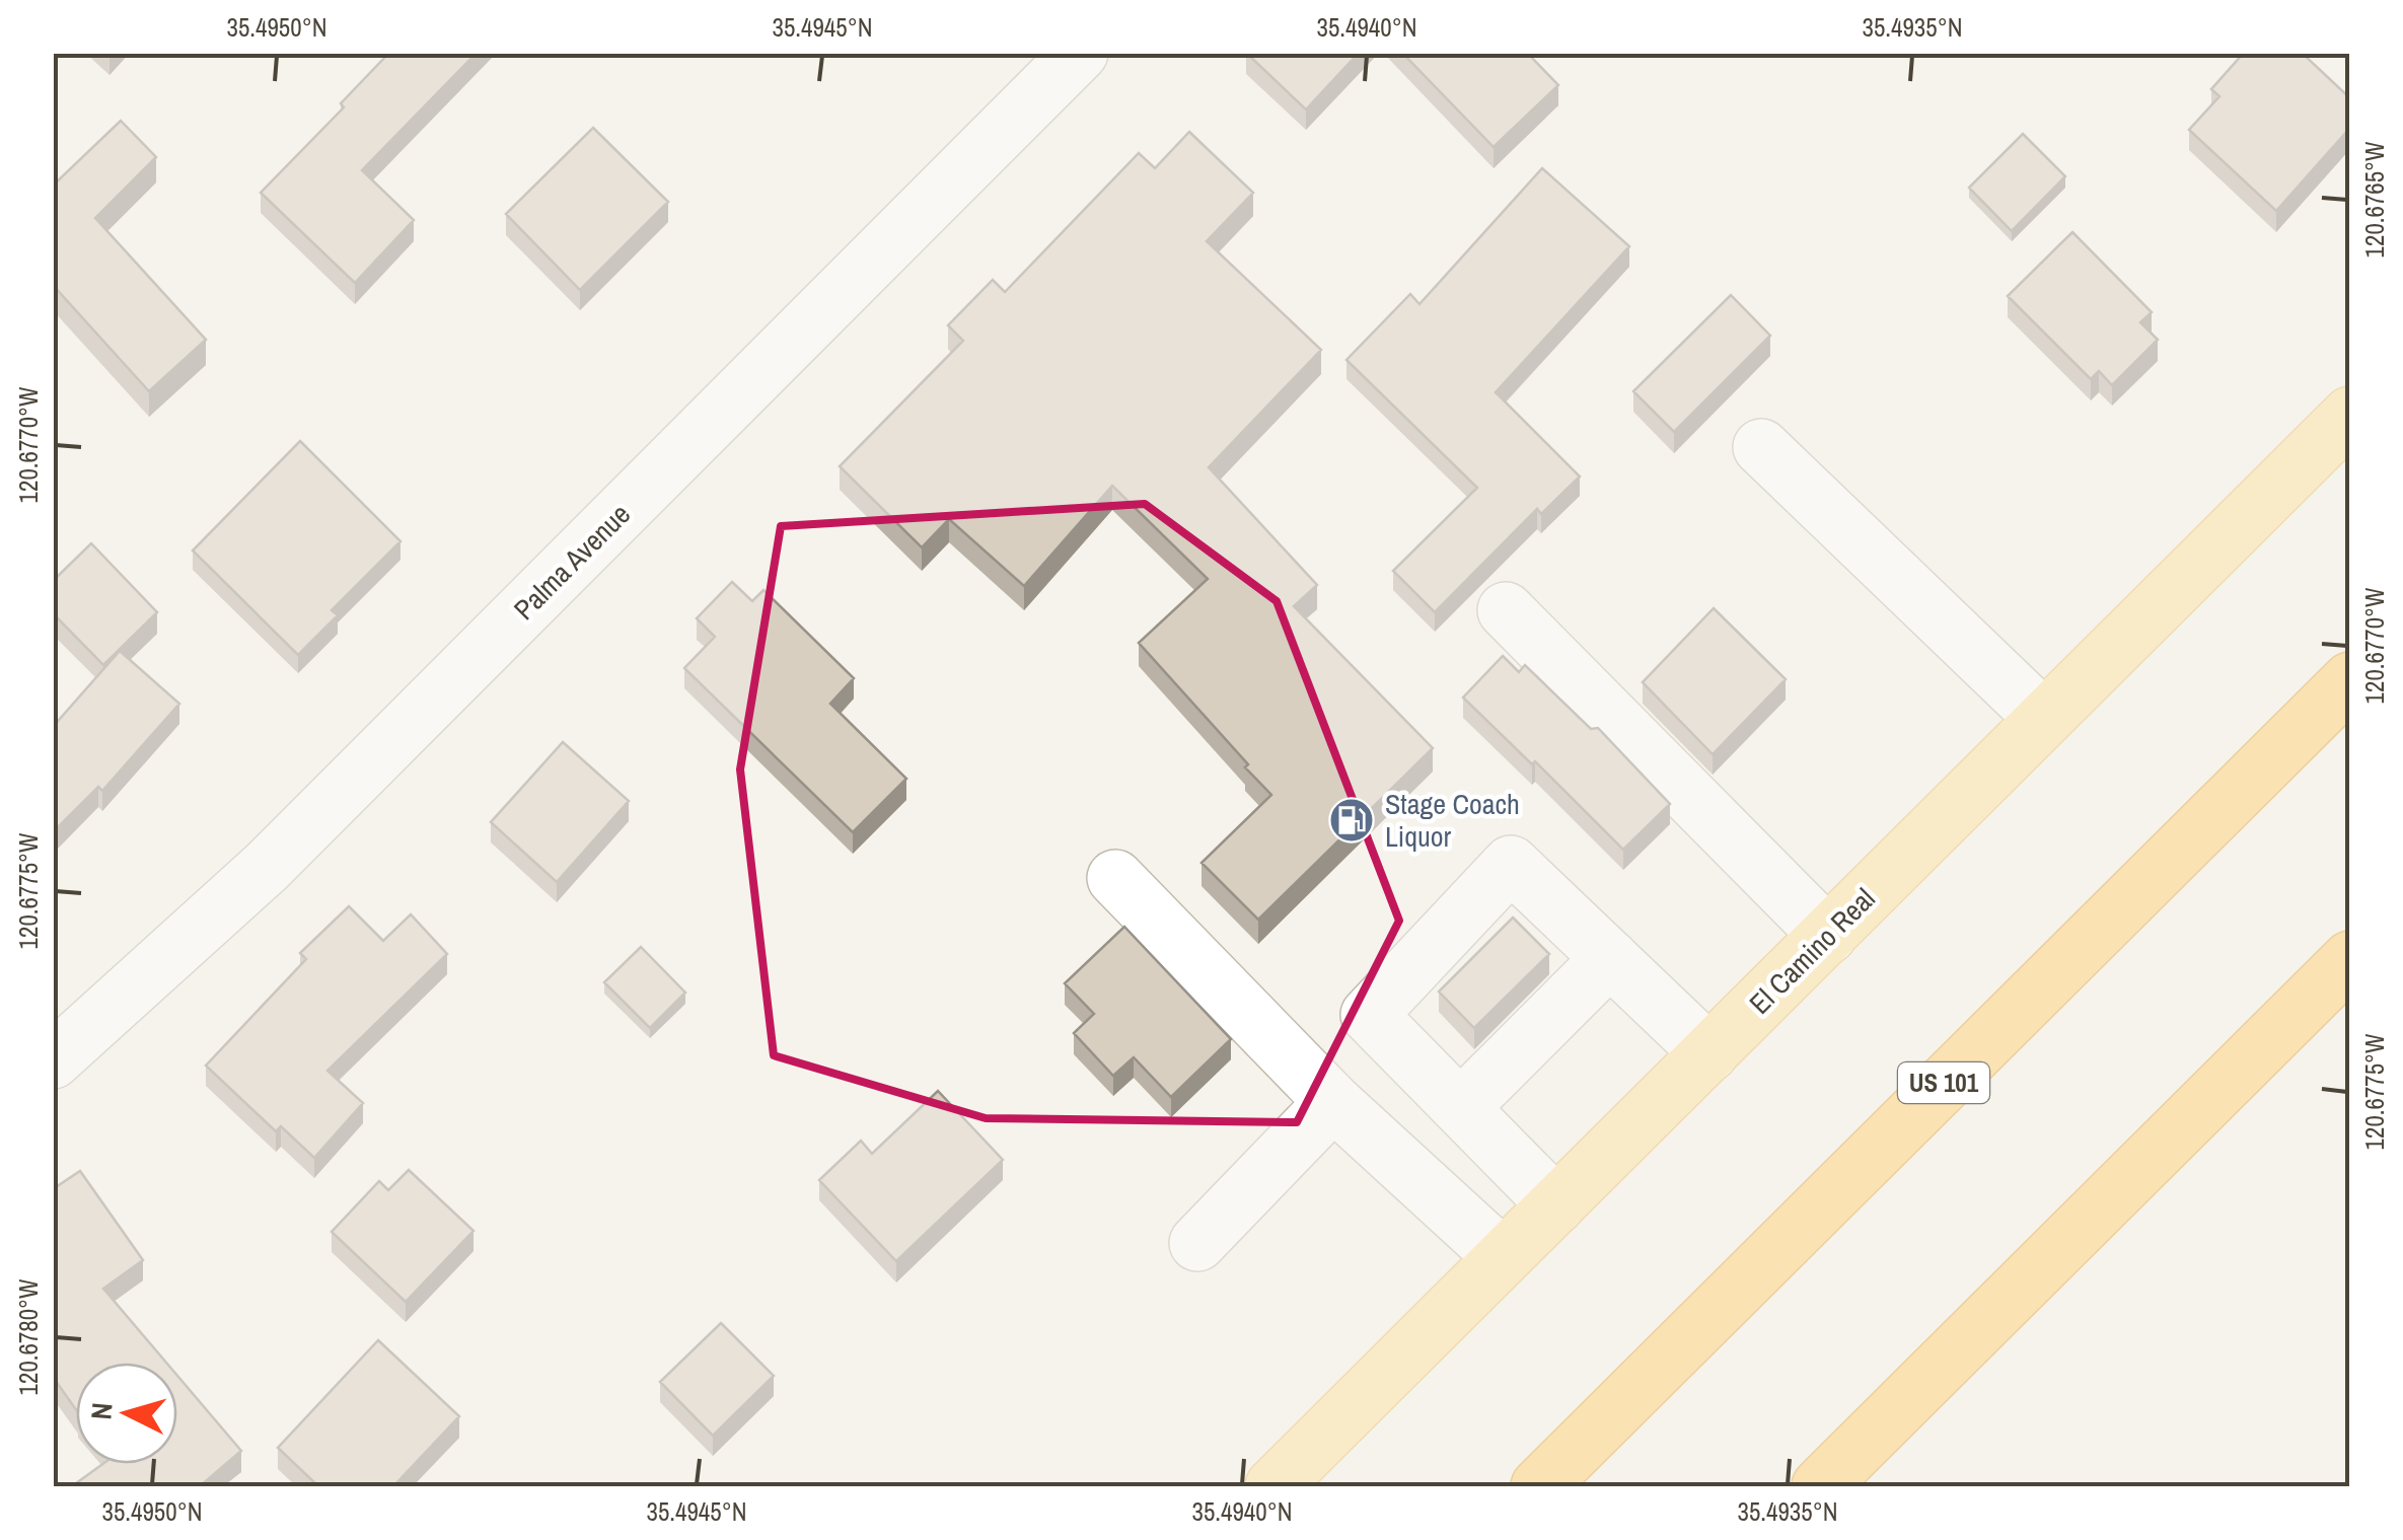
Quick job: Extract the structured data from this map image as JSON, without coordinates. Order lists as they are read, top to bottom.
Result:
{
  "streets": {
    "highway": ["US 101"],
    "main road": ["El Camino Real"],
    "street": ["Palma Avenue"]
  },
  "places": {
    "fuel station": ["Stage Coach Liquor"]
  },
  "north": "left",
  "coordinates": [
    "35.4950°N",
    "35.4945°N",
    "35.4940°N",
    "35.4935°N",
    "120.6765°W",
    "120.6770°W",
    "120.6775°W",
    "120.6780°W"
  ]
}
